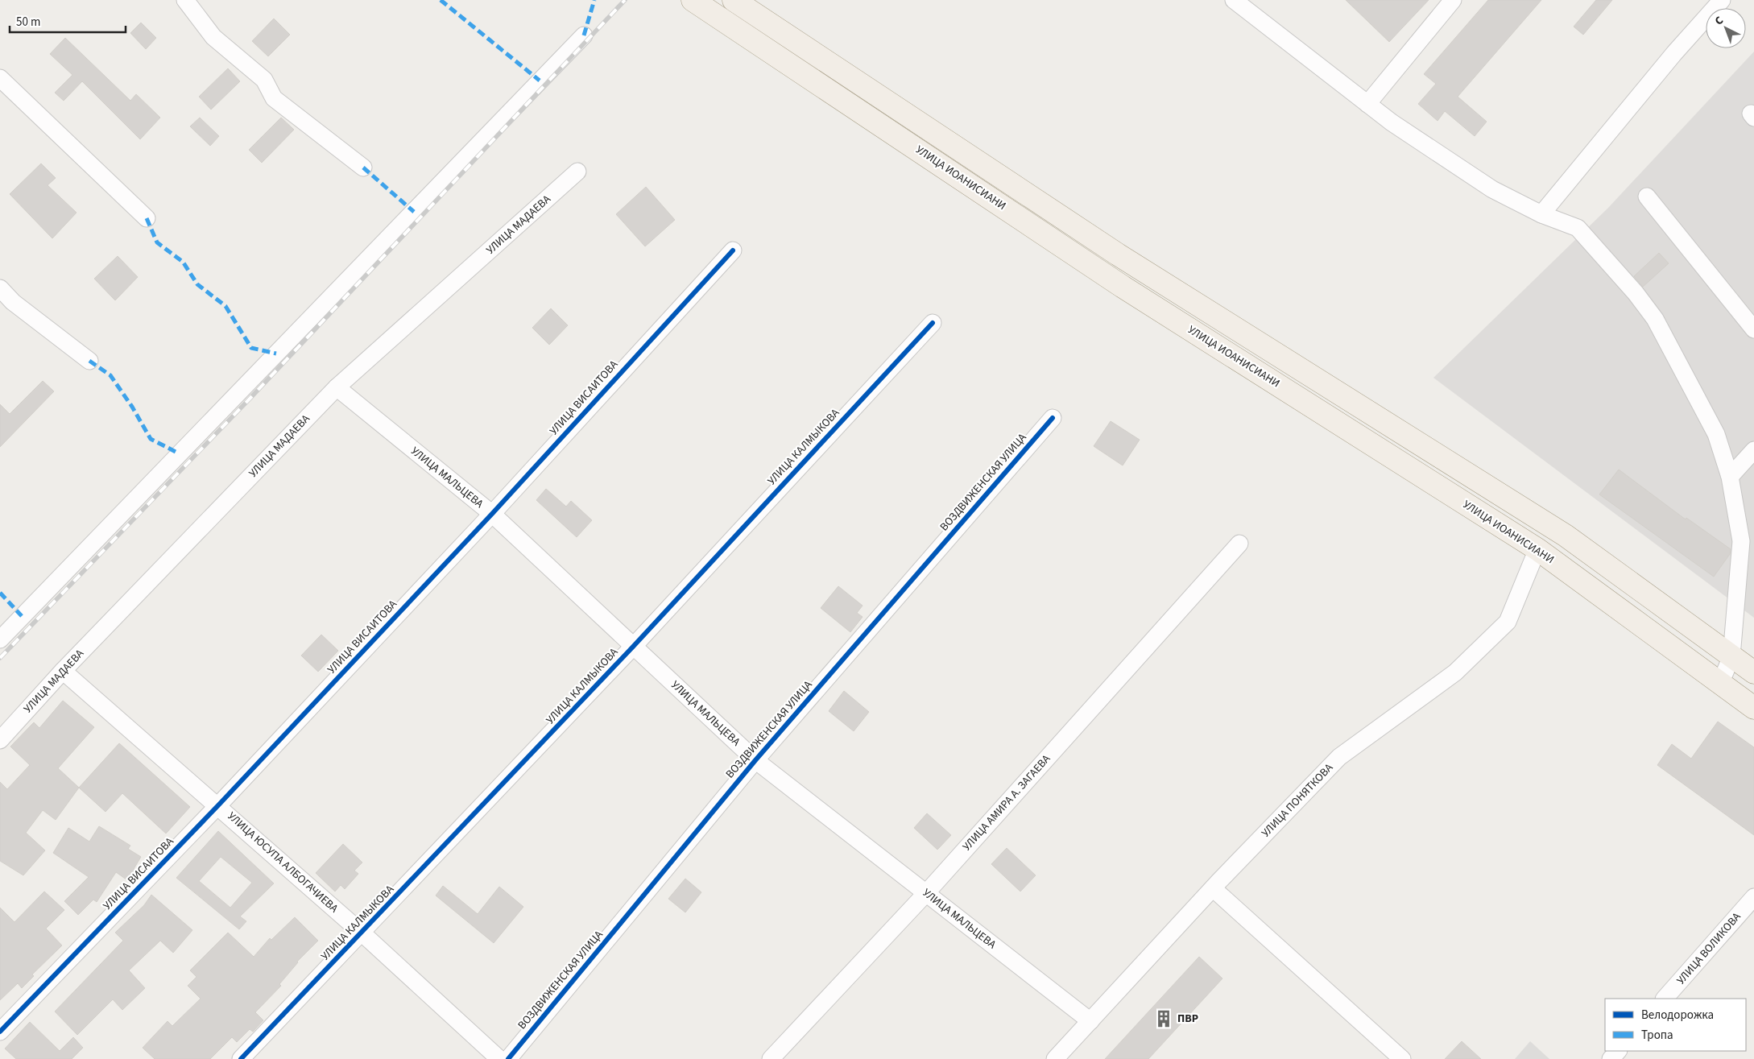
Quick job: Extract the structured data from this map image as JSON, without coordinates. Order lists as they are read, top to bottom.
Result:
{
  "streets": {
    "main road": ["УЛИЦА ИОАНИСИАНИ"],
    "street": [
      "УЛИЦА МАДАЕВА",
      "УЛИЦА ВИСАИТОВА",
      "УЛИЦА КАЛМЫКОВА",
      "УЛИЦА МАЛЬЦЕВА",
      "ВОЗДВИЖЕНСКАЯ УЛИЦА",
      "УЛИЦА ПОНЯТКОВА",
      "УЛИЦА АМИРА А. ЗАГАЕВА",
      "УЛИЦА ЮСУПА АЛБОГАЧИЕВА",
      "УЛИЦА ВОЛИКОВА"
    ]
  },
  "crossings": [
    ["УЛИЦА ИОАНИСИАНИ", "УЛИЦА ПОНЯТКОВА"],
    ["УЛИЦА МАДАЕВА", "УЛИЦА МАЛЬЦЕВА"],
    ["УЛИЦА МАДАЕВА", "УЛИЦА ЮСУПА АЛБОГАЧИЕВА"],
    ["УЛИЦА ВИСАИТОВА", "УЛИЦА МАЛЬЦЕВА"],
    ["УЛИЦА ВИСАИТОВА", "УЛИЦА ЮСУПА АЛБОГАЧИЕВА"],
    ["УЛИЦА КАЛМЫКОВА", "УЛИЦА МАЛЬЦЕВА"],
    ["УЛИЦА КАЛМЫКОВА", "УЛИЦА ЮСУПА АЛБОГАЧИЕВА"],
    ["УЛИЦА МАЛЬЦЕВА", "ВОЗДВИЖЕНСКАЯ УЛИЦА"],
    ["УЛИЦА МАЛЬЦЕВА", "УЛИЦА ПОНЯТКОВА"],
    ["УЛИЦА МАЛЬЦЕВА", "УЛИЦА АМИРА А. ЗАГАЕВА"]
  ],
  "places": {
    "building": ["ПВР"]
  },
  "legend": ["Велодорожка", "Тропа"],
  "scale_bar": "50 m",
  "north": "top left"
}
